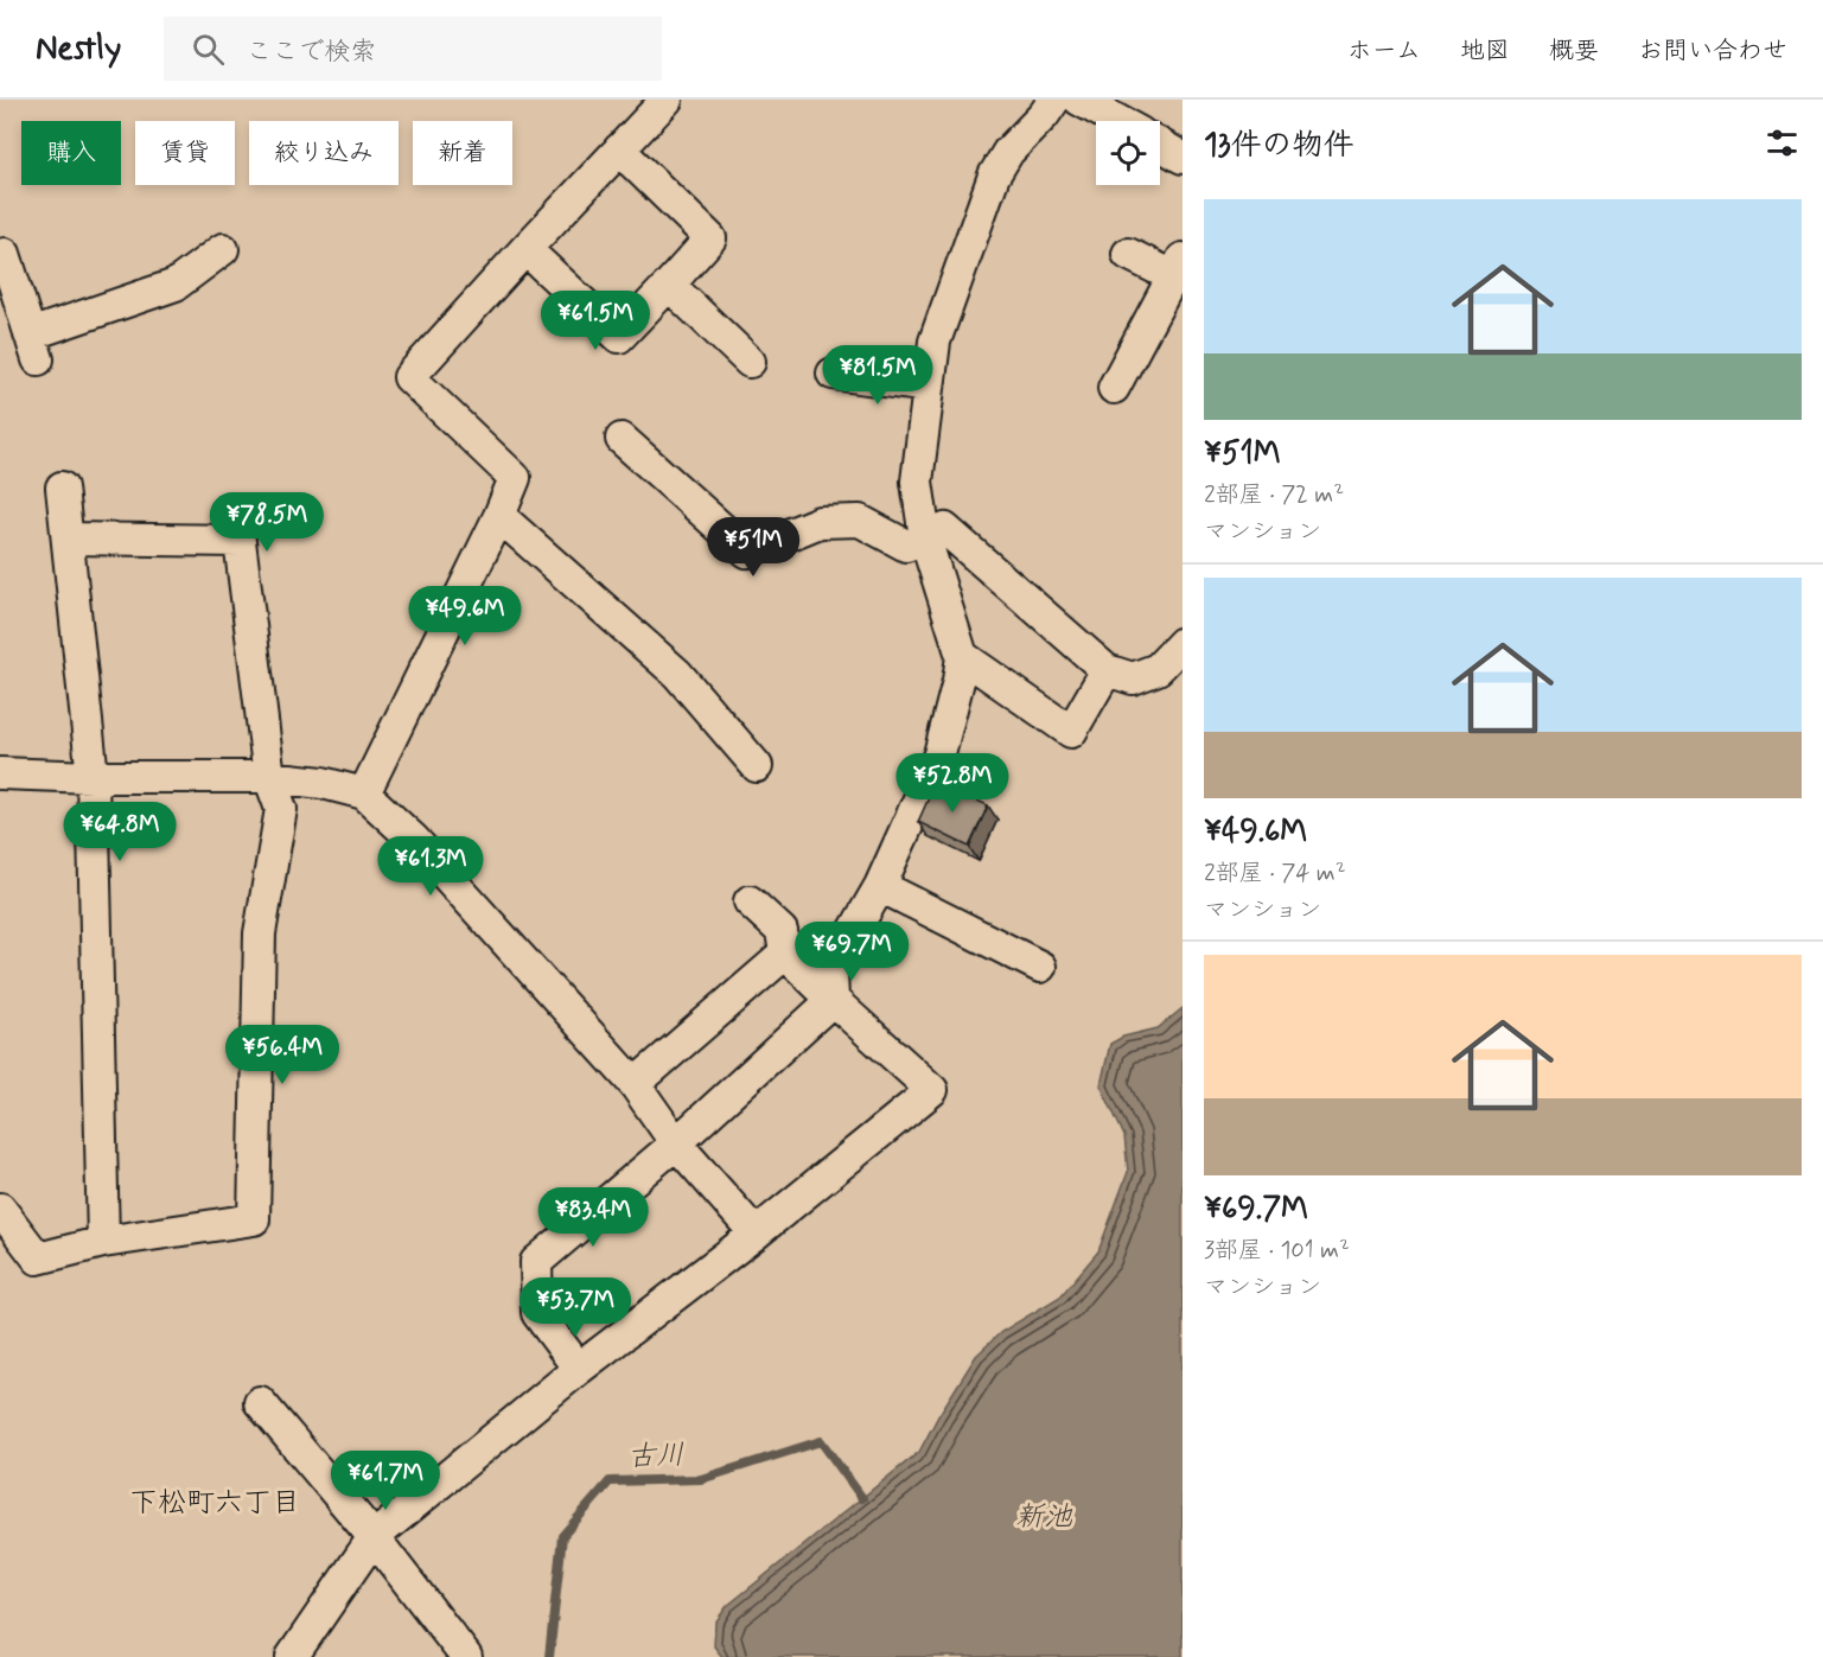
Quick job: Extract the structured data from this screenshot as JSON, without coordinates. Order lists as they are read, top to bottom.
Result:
{
  "districts": ["下松町六丁目"],
  "water": ["古川", "新池"],
  "page": {
    "header": "Nestly",
    "search": "ここで検索",
    "nav": [
      "ホーム",
      "地図",
      "概要",
      "お問い合わせ"
    ],
    "heading": "13件の物件",
    "chip": [
      "購入",
      "賃貸",
      "絞り込み",
      "新着"
    ],
    "list": [
      {
        "name": "¥51M",
        "note": "2部屋 · 72 m² · マンション"
      },
      {
        "name": "¥49.6M",
        "note": "2部屋 · 74 m² · マンション"
      },
      {
        "name": "¥69.7M",
        "note": "3部屋 · 101 m² · マンション"
      }
    ],
    "price": [
      "¥61.5M",
      "¥81.5M",
      "¥78.5M",
      "¥51M",
      "¥49.6M",
      "¥52.8M",
      "¥64.8M",
      "¥61.3M",
      "¥69.7M",
      "¥56.4M",
      "¥83.4M",
      "¥53.7M",
      "¥61.7M"
    ]
  }
}
